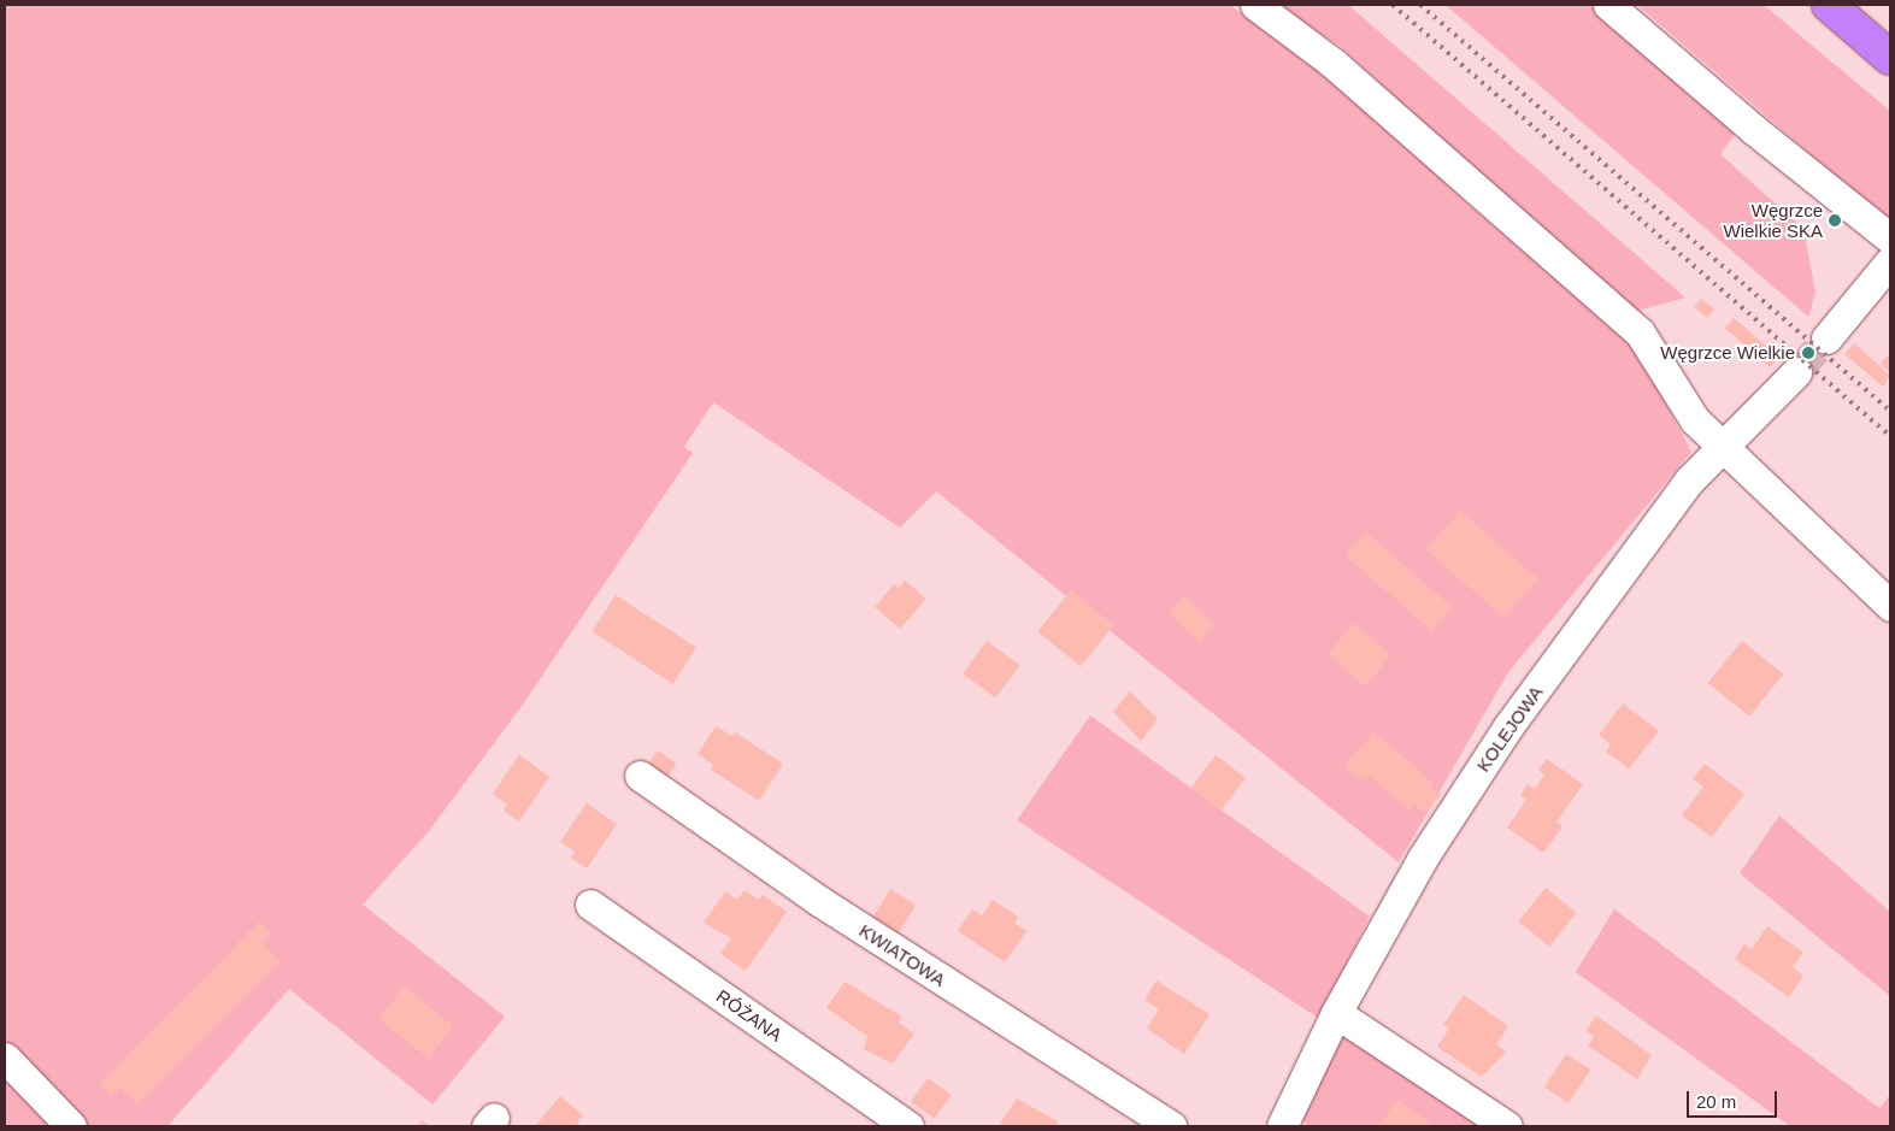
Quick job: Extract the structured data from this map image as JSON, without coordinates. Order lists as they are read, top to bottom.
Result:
{
  "streets": {
    "street": ["KOLEJOWA", "KWIATOWA", "RÓŻANA"]
  },
  "places": ["Węgrzce Wielkie SKA", "Węgrzce Wielkie"],
  "scale_bar": "20 m"
}
